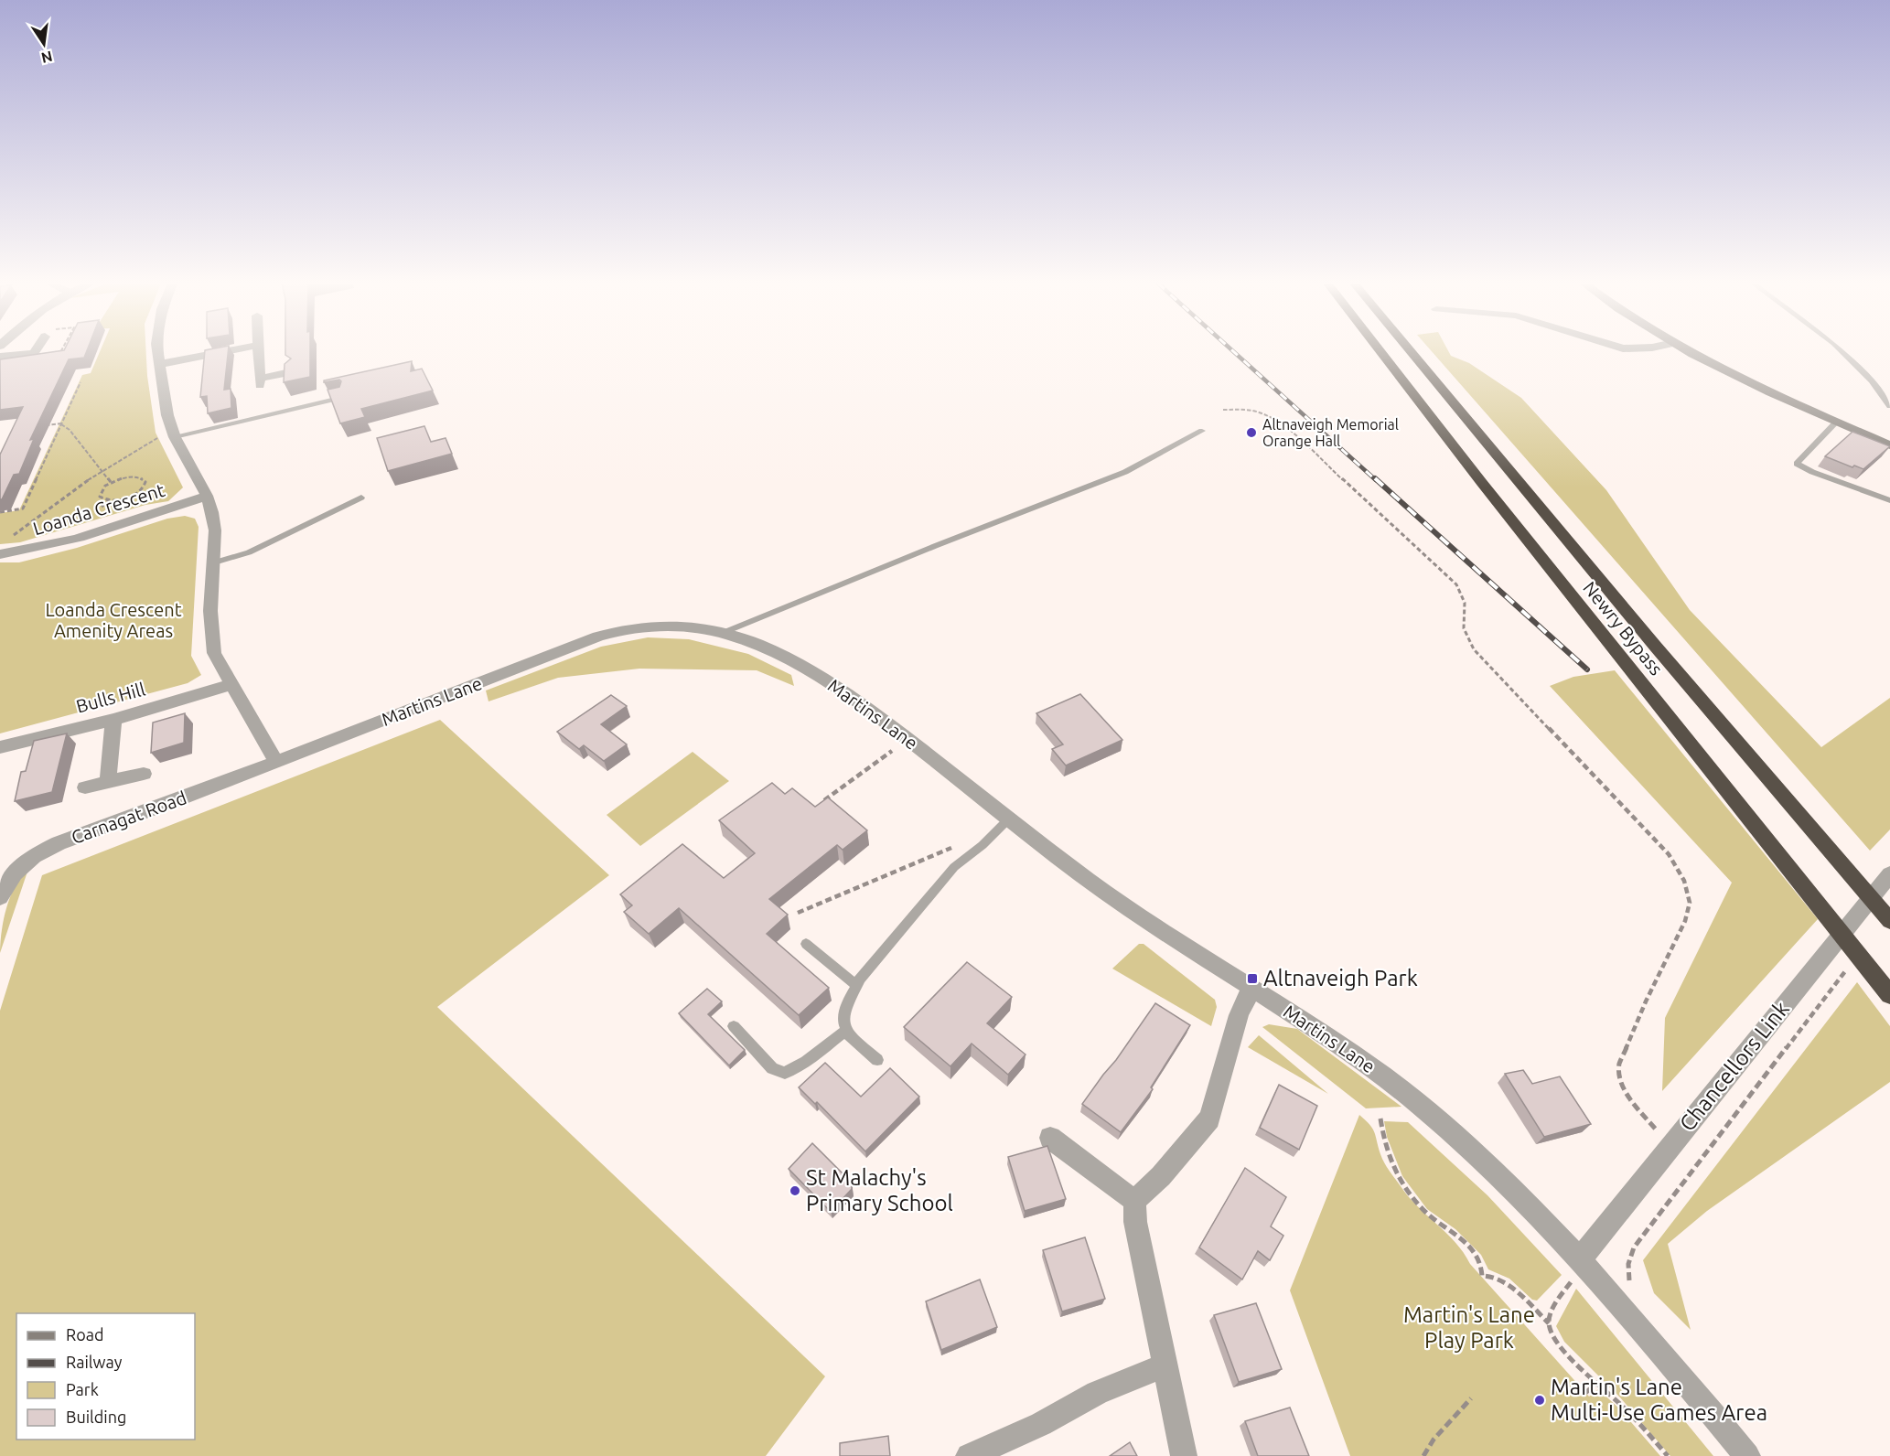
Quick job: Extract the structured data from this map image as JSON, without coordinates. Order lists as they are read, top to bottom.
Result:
{
  "streets": {
    "highway": ["Newry Bypass"],
    "street": [
      "Loanda Crescent",
      "Bulls Hill",
      "Martins Lane",
      "Carnagat Road",
      "Chancellors Link"
    ]
  },
  "crossings": [
    ["Martins Lane", "Carnagat Road"],
    ["Martins Lane", "Chancellors Link"]
  ],
  "parks": ["Loanda Crescent Amenity Areas", "Martin's Lane Play Park"],
  "places": {
    "other": ["Altnaveigh Memorial Orange Hall", "St Malachy's Primary School", "Martin's Lane Multi-Use Games Area"],
    "transit": ["Altnaveigh Park"]
  },
  "legend": [
    "Road",
    "Railway",
    "Park",
    "Building"
  ],
  "north": "bottom"
}
